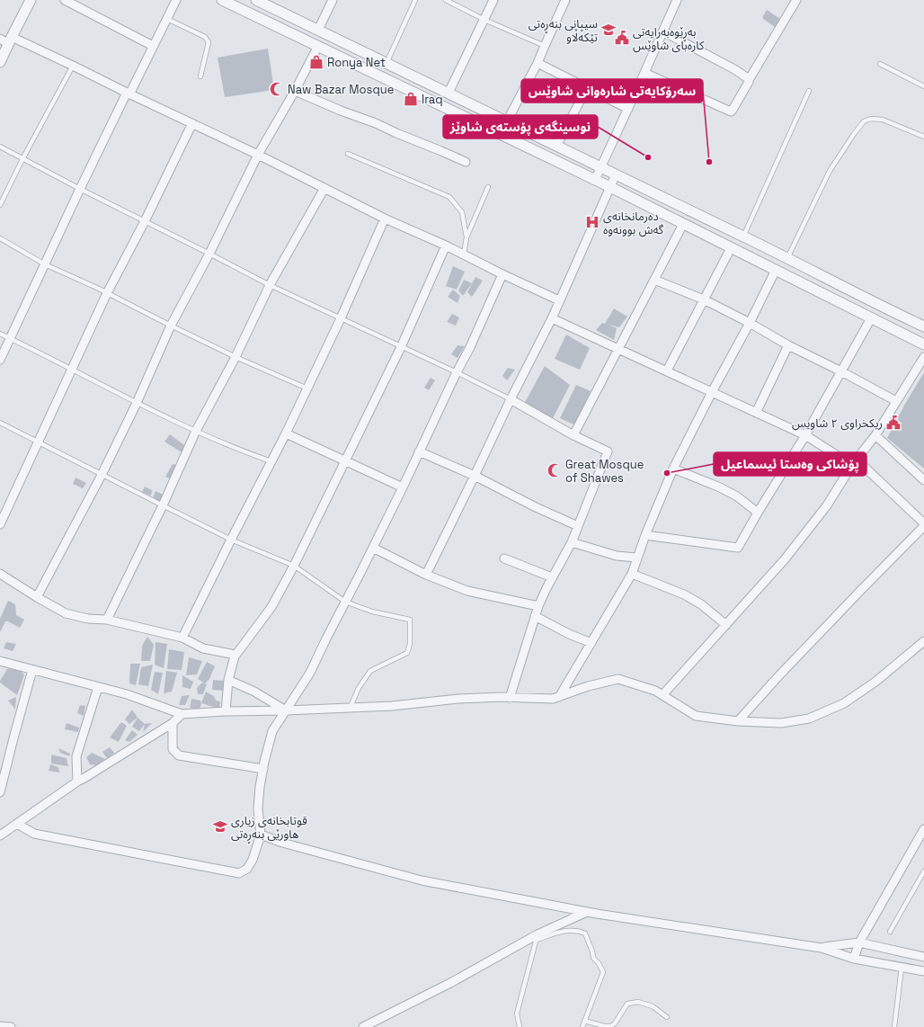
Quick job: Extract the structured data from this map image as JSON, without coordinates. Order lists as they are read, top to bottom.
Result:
{
  "places": {
    "school or university": ["سیپانی بنەڕەتی تێکەڵاو", "قوتابخانەی زیاری هاورێی بنەڕەتی"],
    "public building": ["بەڕێوەبەرایەتی کارەبای شاوێس", "ريكخراوى ۲ شاويس"],
    "shop": ["Ronya Net", "Iraq"],
    "mosque": ["Naw Bazar Mosque", "Great Mosque of Shawes"],
    "other": ["نوسینگەی پۆستەی شاوێز", "سەرۆکایەتی شارەوانی شاوێس", "پۆشاکی وەستا ئیسماعیل"],
    "hospital": ["دەرمانخانەی گەش بوونەوە"]
  }
}
